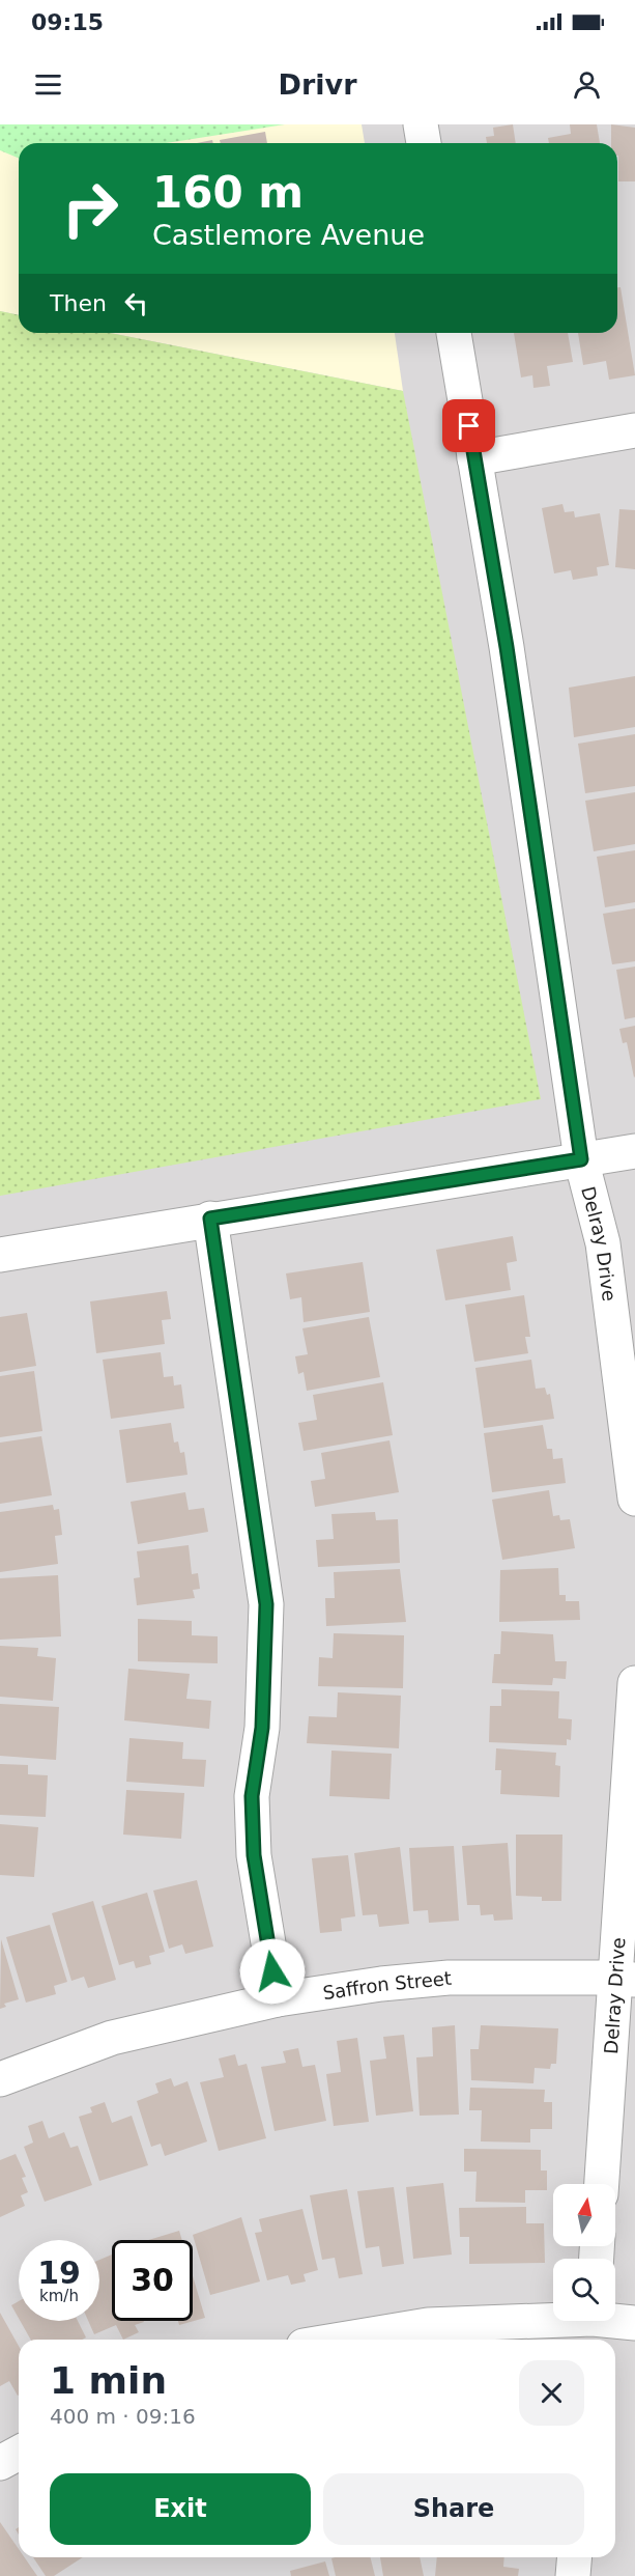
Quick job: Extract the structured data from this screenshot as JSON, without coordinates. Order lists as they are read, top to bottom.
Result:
{
  "streets": {
    "street": ["Delray Drive", "Saffron Street"]
  },
  "crossings": [
    ["Delray Drive", "Saffron Street"]
  ],
  "north": "top",
  "page": {
    "status": "09:15",
    "header": "Drivr",
    "turn": ["160 m", "Castlemore Avenue"],
    "then": "Then",
    "speed": "19 km/h",
    "limit": "30",
    "heading": ["1 min", "400 m · 09:16"],
    "buttons": ["Exit", "Share"]
  }
}
